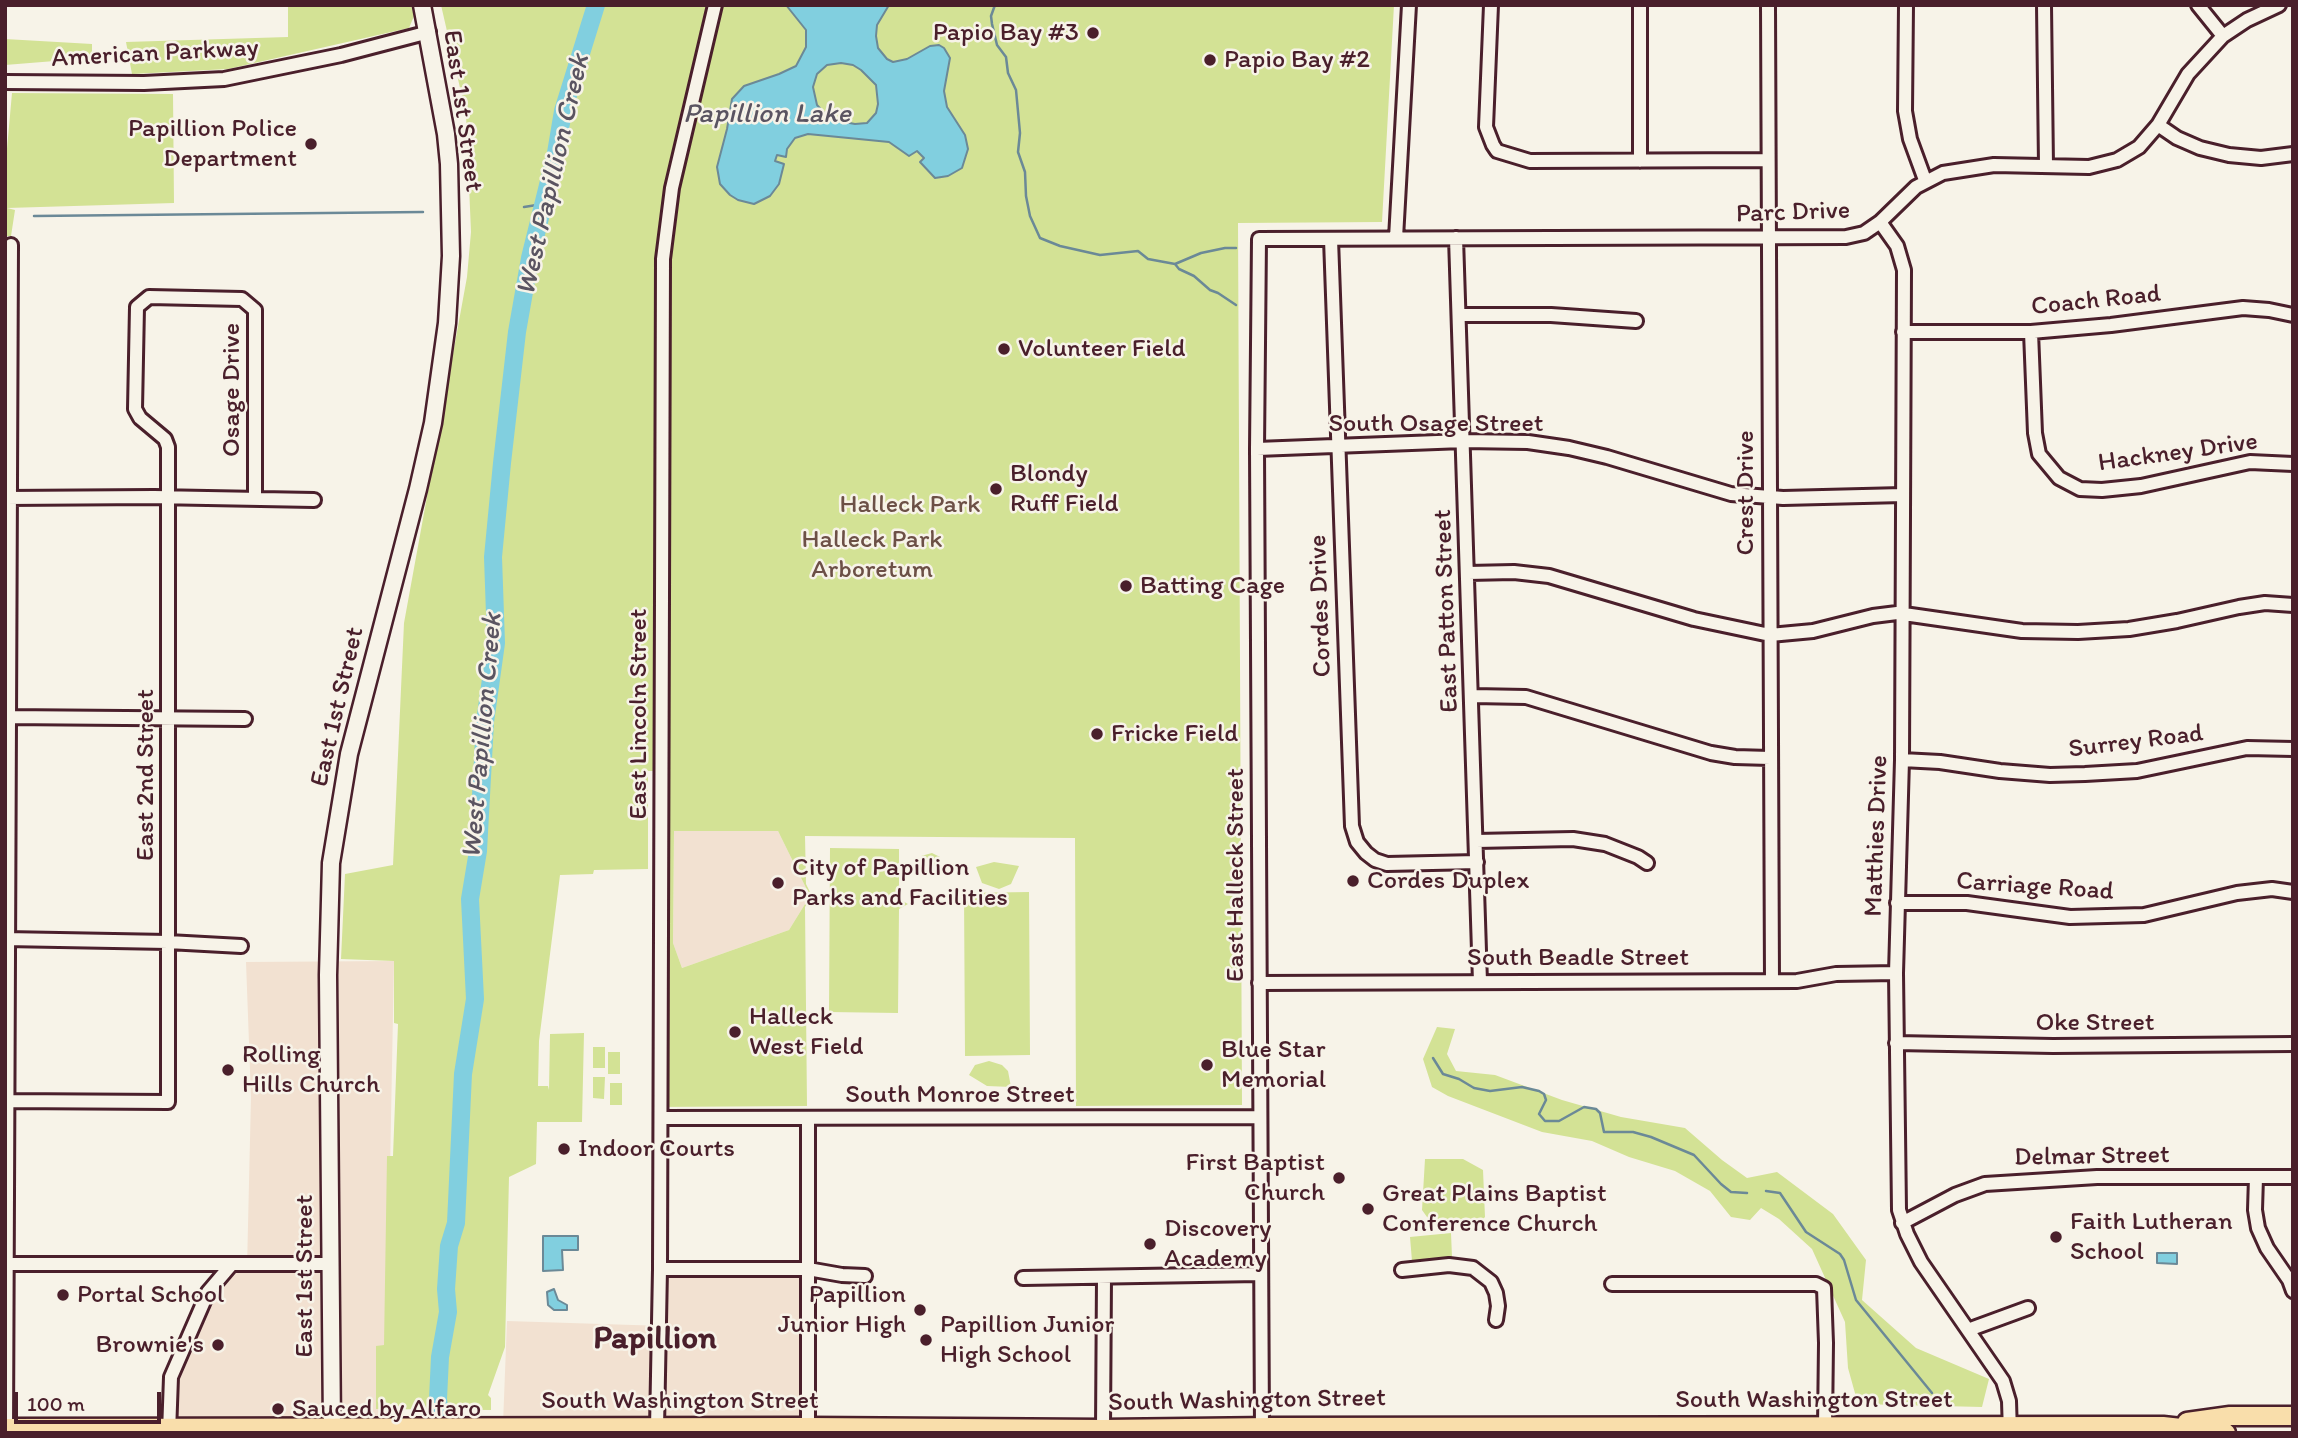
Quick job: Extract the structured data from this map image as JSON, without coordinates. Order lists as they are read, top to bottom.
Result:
{
  "streets": {
    "main road": ["East 1st Street", "South Washington Street"],
    "street": [
      "American Parkway",
      "Parc Drive",
      "Coach Road",
      "Osage Drive",
      "South Osage Street",
      "Hackney Drive",
      "Crest Drive",
      "Cordes Drive",
      "East Patton Street",
      "East Lincoln Street",
      "Surrey Road",
      "East 2nd Street",
      "Matthies Drive",
      "East Halleck Street",
      "Carriage Road",
      "South Beadle Street",
      "Oke Street",
      "South Monroe Street",
      "Delmar Street"
    ]
  },
  "crossings": [
    ["American Parkway", "East 1st Street"],
    ["East 1st Street", "South Washington Street"],
    ["Parc Drive", "Crest Drive"],
    ["Parc Drive", "Cordes Drive"],
    ["Parc Drive", "East Patton Street"],
    ["Parc Drive", "Matthies Drive"],
    ["Parc Drive", "East Halleck Street"],
    ["Coach Road", "Hackney Drive"],
    ["Coach Road", "Matthies Drive"],
    ["Osage Drive", "East 2nd Street"],
    ["South Osage Street", "Crest Drive"],
    ["South Osage Street", "Cordes Drive"],
    ["South Osage Street", "East Patton Street"],
    ["South Osage Street", "Matthies Drive"],
    ["South Osage Street", "East Halleck Street"],
    ["Crest Drive", "South Beadle Street"],
    ["Cordes Drive", "East Patton Street"],
    ["East Patton Street", "South Beadle Street"],
    ["East Lincoln Street", "South Monroe Street"],
    ["East Lincoln Street", "South Washington Street"],
    ["Surrey Road", "Matthies Drive"],
    ["Matthies Drive", "Carriage Road"],
    ["Matthies Drive", "South Beadle Street"],
    ["Matthies Drive", "Oke Street"],
    ["Matthies Drive", "Delmar Street"],
    ["Matthies Drive", "South Washington Street"],
    ["East Halleck Street", "South Beadle Street"],
    ["East Halleck Street", "South Monroe Street"],
    ["East Halleck Street", "South Washington Street"]
  ],
  "districts": ["Papillion"],
  "water": ["Papillion Lake", "West Papillion Creek"],
  "parks": ["Halleck Park", "Halleck Park Arboretum"],
  "places": [
    "Papio Bay #3",
    "Papio Bay #2",
    "Papillion Police Department",
    "Volunteer Field",
    "Blondy Ruff Field",
    "Batting Cage",
    "Fricke Field",
    "Cordes Duplex",
    "City of Papillion Parks and Facilities",
    "Halleck West Field",
    "Blue Star Memorial",
    "Rolling Hills Church",
    "Indoor Courts",
    "First Baptist Church",
    "Great Plains Baptist Conference Church",
    "Faith Lutheran School",
    "Discovery Academy",
    "Portal School",
    "Papillion Junior High",
    "Papillion Junior High School",
    "Brownie's",
    "Sauced by Alfaro"
  ],
  "scale_bar": "100 m"
}
